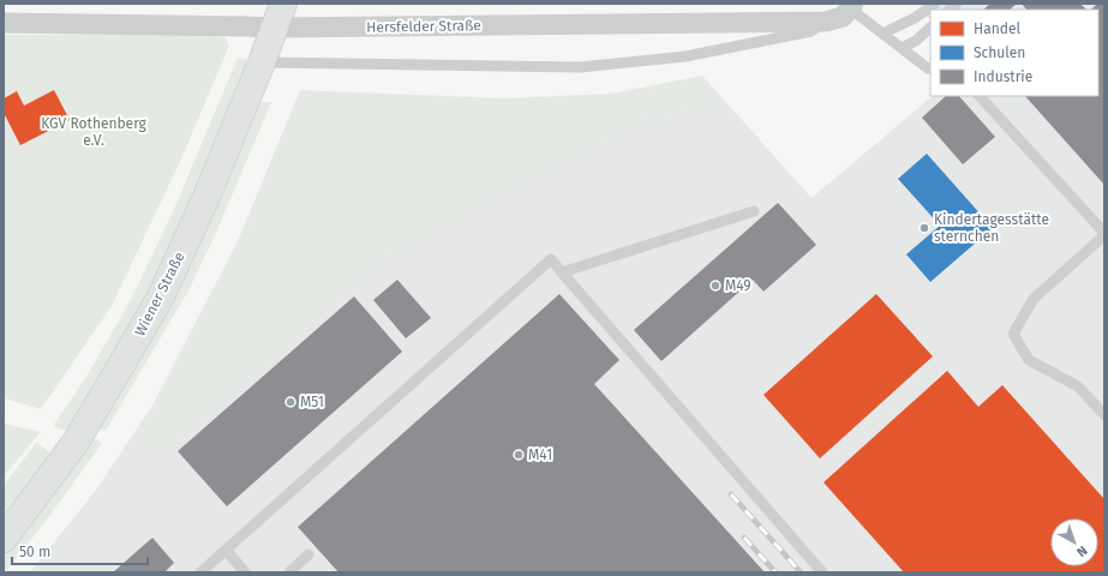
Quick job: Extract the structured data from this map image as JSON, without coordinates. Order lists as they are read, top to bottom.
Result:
{
  "streets": {
    "main road": ["Wiener Straße"],
    "street": ["Hersfelder Straße"]
  },
  "crossings": [
    ["Hersfelder Straße", "Wiener Straße"]
  ],
  "parks": ["KGV Rothenberg e.V."],
  "places": [
    "Kindertagesstätte sternchen",
    "M49",
    "M51",
    "M41"
  ],
  "legend": ["Handel", "Schulen", "Industrie"],
  "scale_bar": "50 m",
  "north": "bottom right"
}
